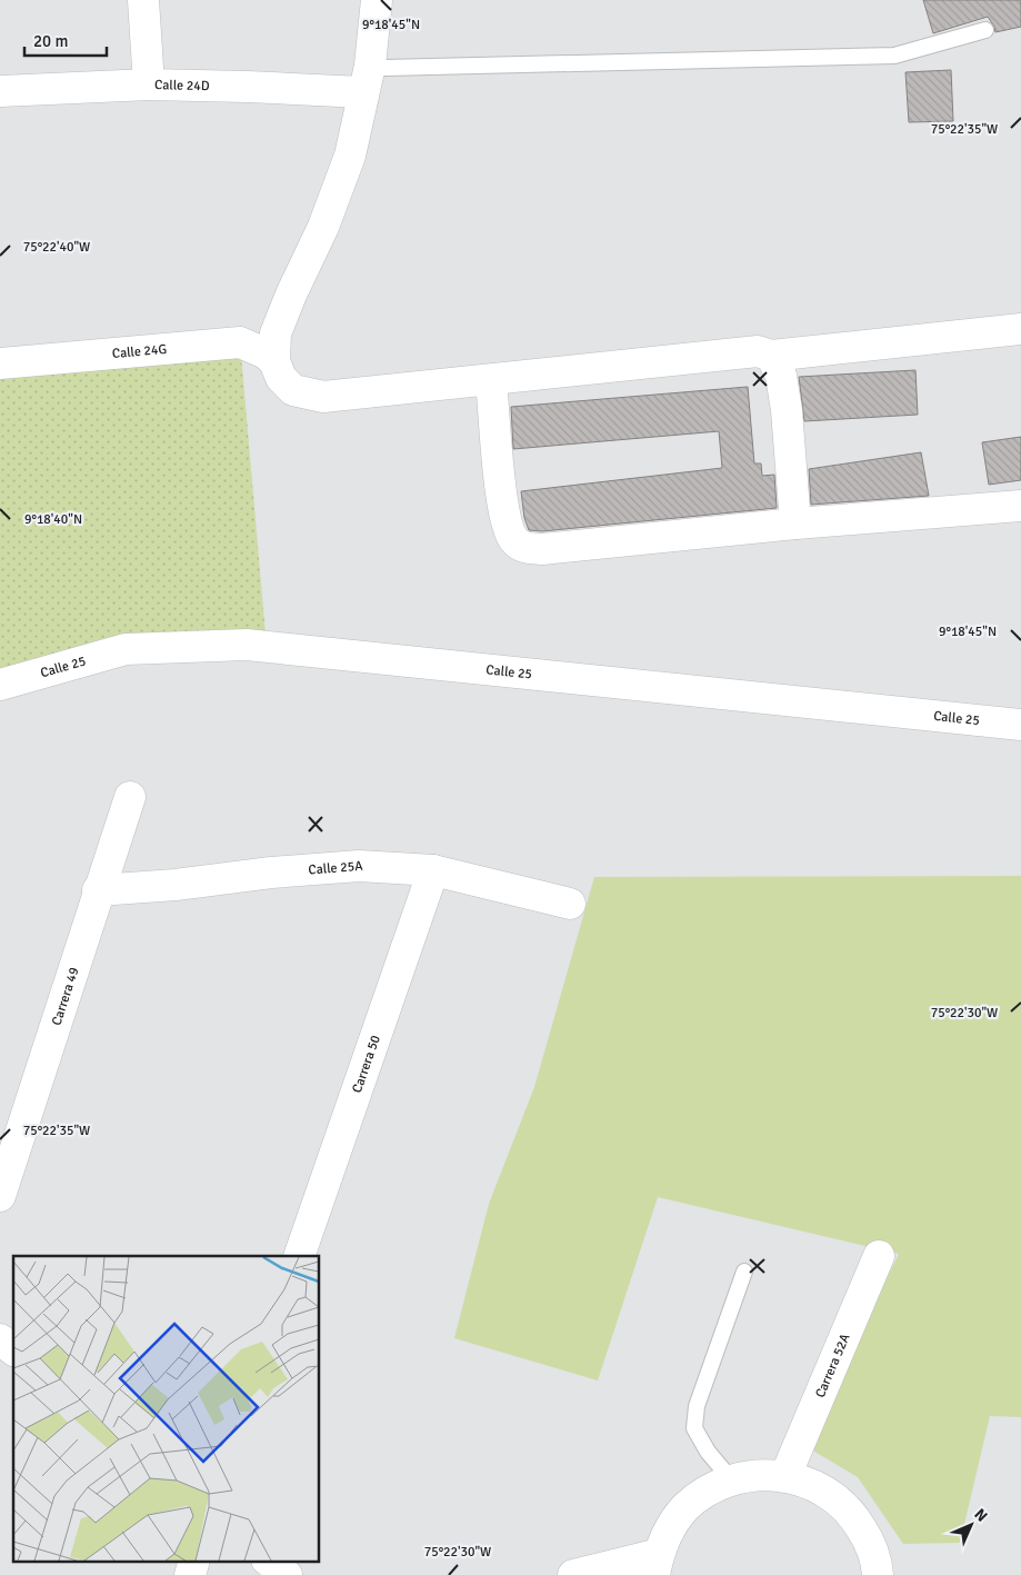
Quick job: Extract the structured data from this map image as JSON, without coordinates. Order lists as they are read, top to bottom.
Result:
{
  "streets": {
    "street": [
      "Calle 24D",
      "Calle 24G",
      "Calle 25",
      "Calle 25A",
      "Carrera 49",
      "Carrera 50",
      "Carrera 52A"
    ]
  },
  "crossings": [
    ["Calle 25A", "Carrera 49"],
    ["Calle 25A", "Carrera 50"]
  ],
  "scale_bar": "20 m",
  "north": "top right",
  "coordinates": [
    "9°18'45\"N",
    "75°22'35\"W",
    "75°22'40\"W",
    "9°18'40\"N",
    "75°22'30\"W"
  ]
}
